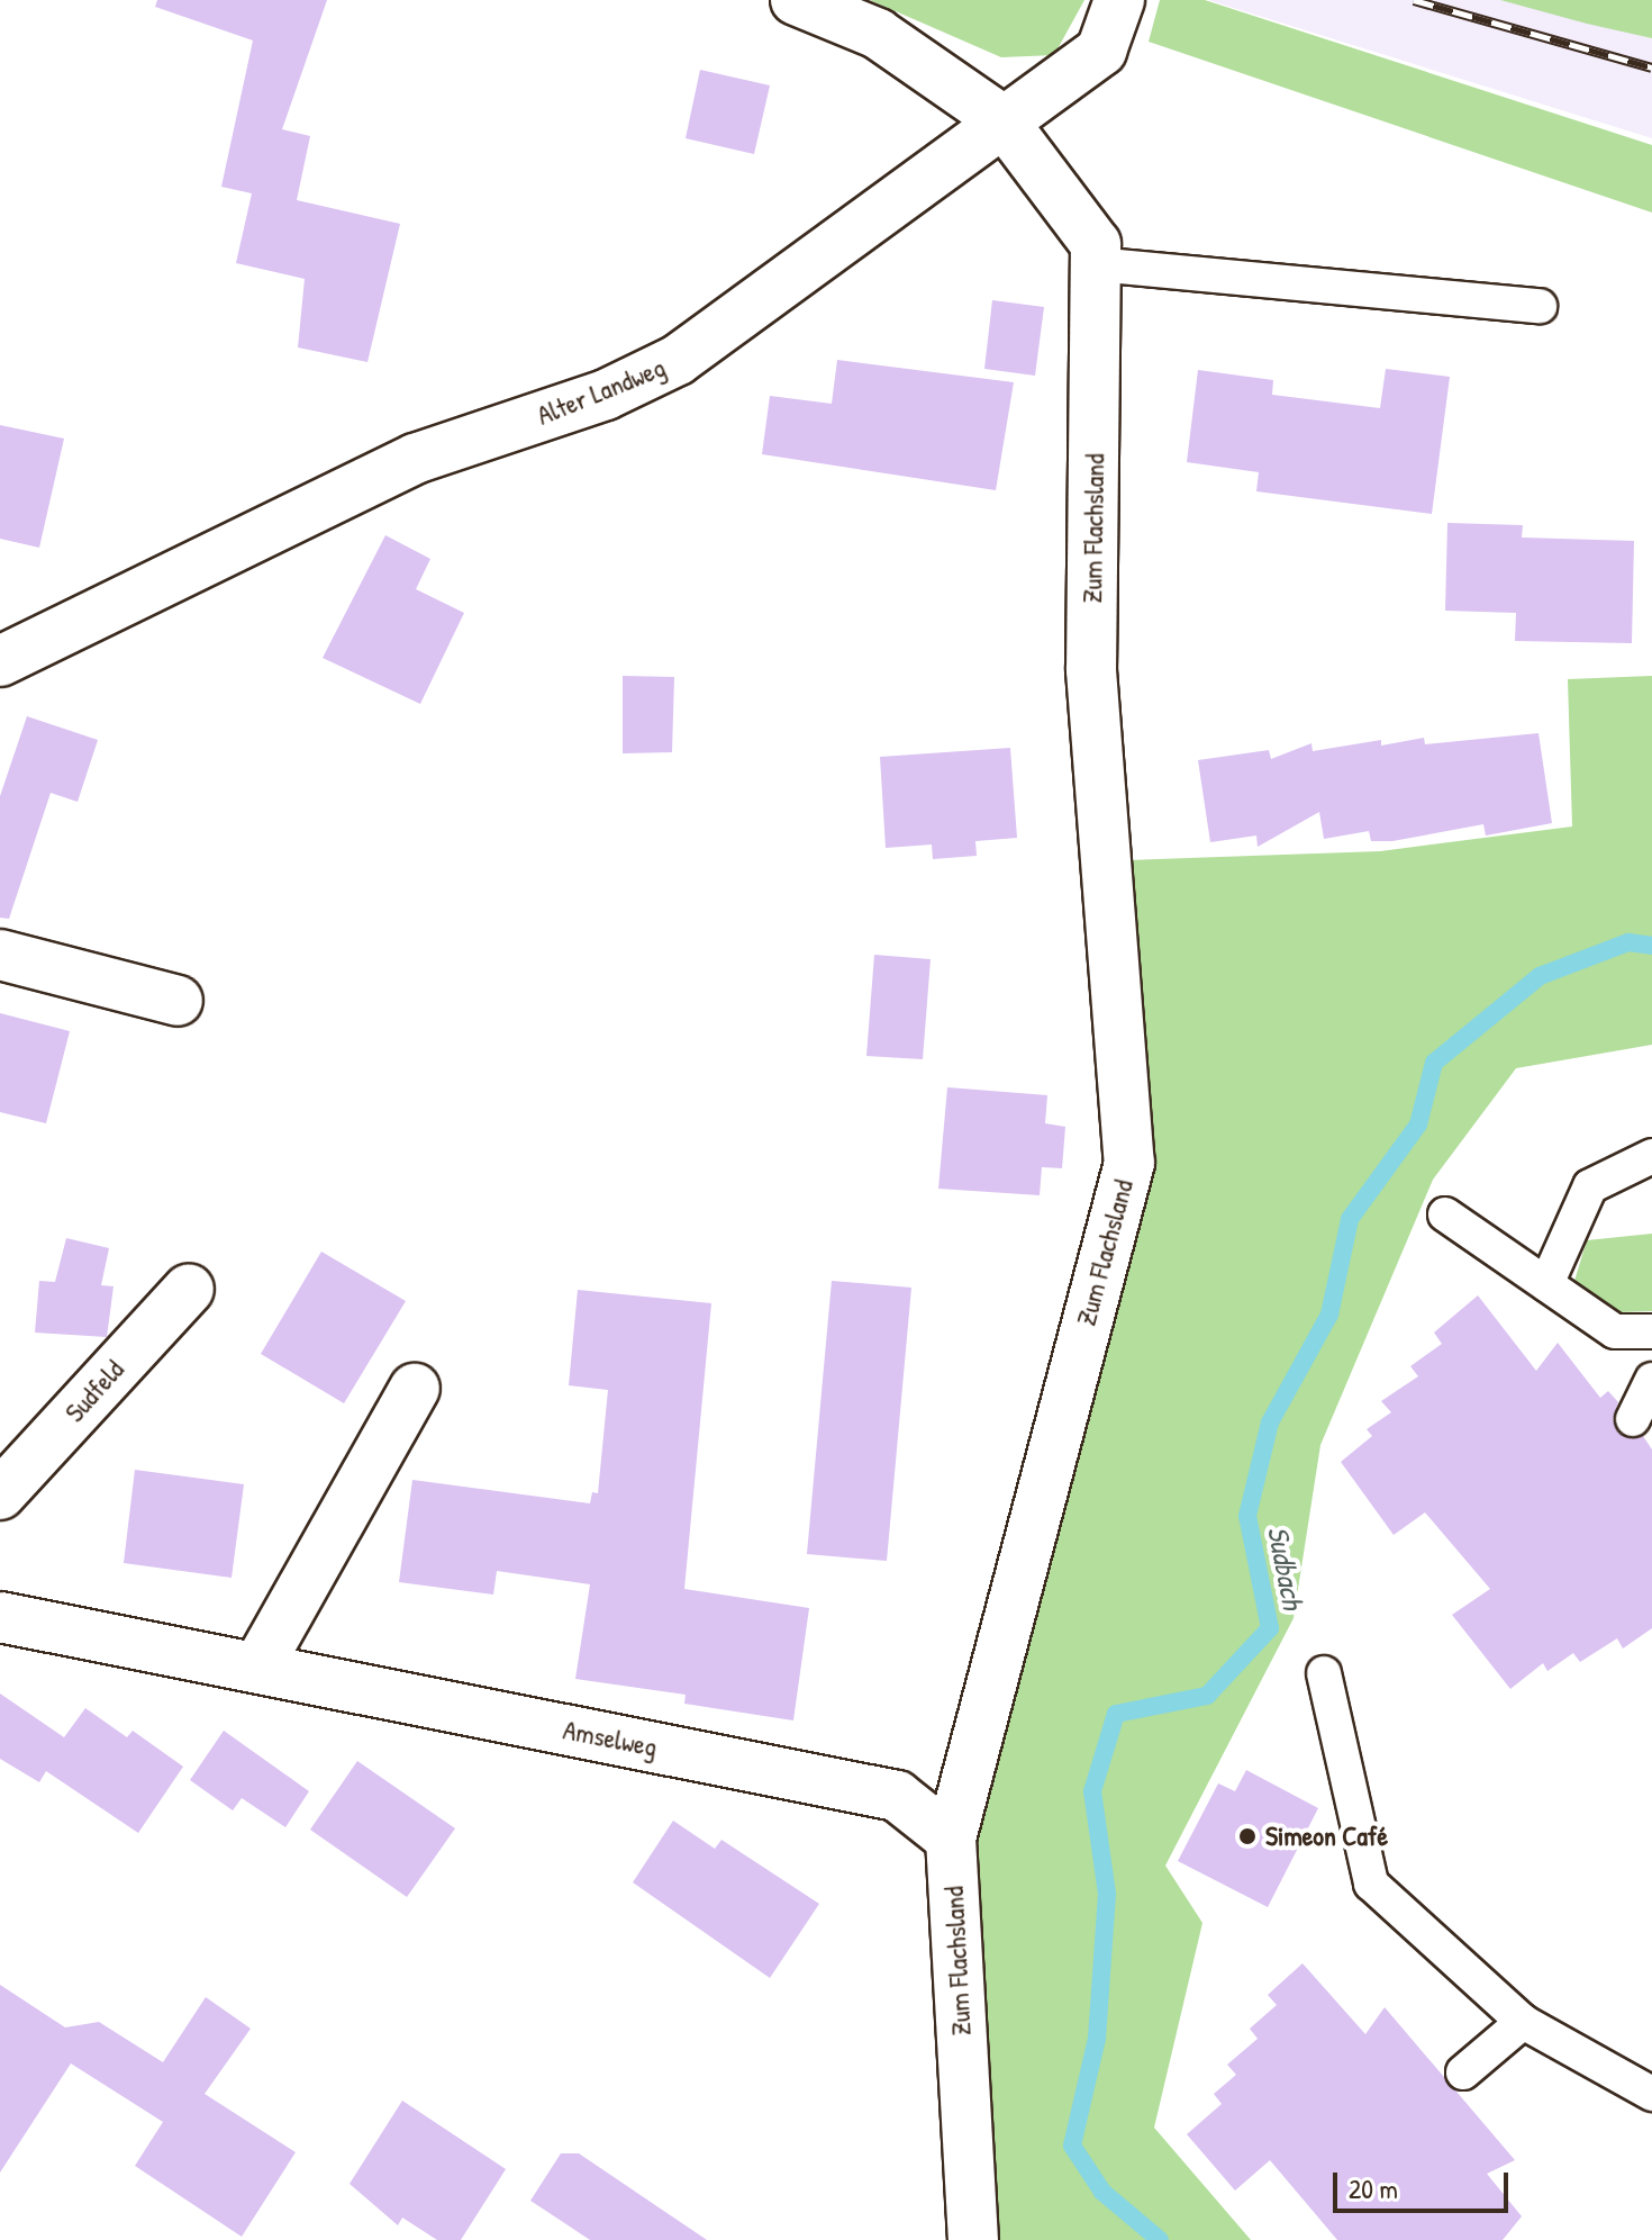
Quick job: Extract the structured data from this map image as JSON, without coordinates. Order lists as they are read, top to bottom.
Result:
{
  "streets": {
    "street": [
      "Alter Landweg",
      "Zum Flachsland",
      "Sudfeld",
      "Amselweg"
    ]
  },
  "crossings": [
    ["Alter Landweg", "Zum Flachsland"],
    ["Zum Flachsland", "Amselweg"]
  ],
  "water": ["Sudbach"],
  "places": ["Simeon Café"],
  "scale_bar": "20 m"
}
